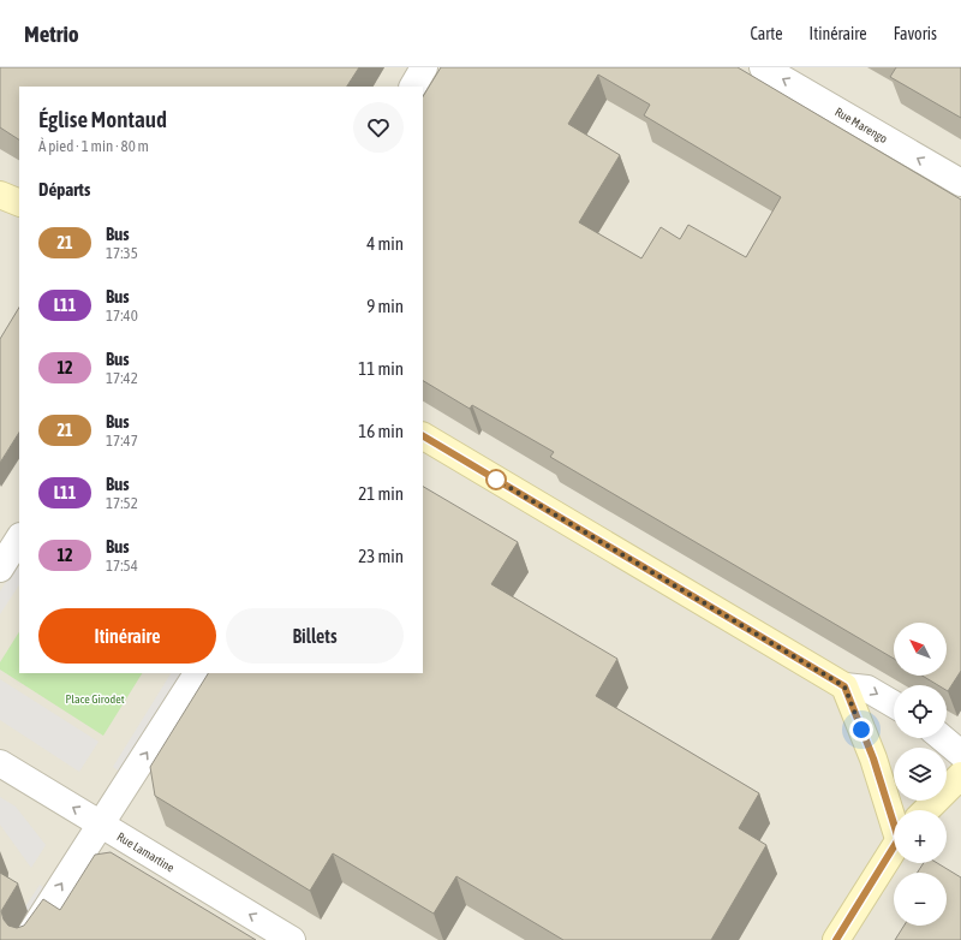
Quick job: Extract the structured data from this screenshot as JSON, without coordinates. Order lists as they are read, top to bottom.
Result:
{
  "streets": {
    "street": ["Rue Marengo", "Rue Lamartine"]
  },
  "one_way": ["Rue Marengo", "Rue Lamartine"],
  "parks": ["Place Girodet"],
  "lines": ["bus line 21"],
  "north": "top left",
  "page": {
    "header": "Metrio",
    "nav": ["Carte", "Itinéraire", "Favoris"],
    "heading": [
      ["Église Montaud", "À pied · 1 min · 80 m"],
      "Départs"
    ],
    "list": [
      {
        "mark": "21",
        "name": "Bus",
        "note": "17:35",
        "value": "4 min"
      },
      {
        "mark": "L11",
        "name": "Bus",
        "note": "17:40",
        "value": "9 min"
      },
      {
        "mark": "12",
        "name": "Bus",
        "note": "17:42",
        "value": "11 min"
      },
      {
        "mark": "21",
        "name": "Bus",
        "note": "17:47",
        "value": "16 min"
      },
      {
        "mark": "L11",
        "name": "Bus",
        "note": "17:52",
        "value": "21 min"
      },
      {
        "mark": "12",
        "name": "Bus",
        "note": "17:54",
        "value": "23 min"
      }
    ],
    "buttons": ["Itinéraire", "Billets"],
    "map_buttons": ["+", "−"]
  }
}
